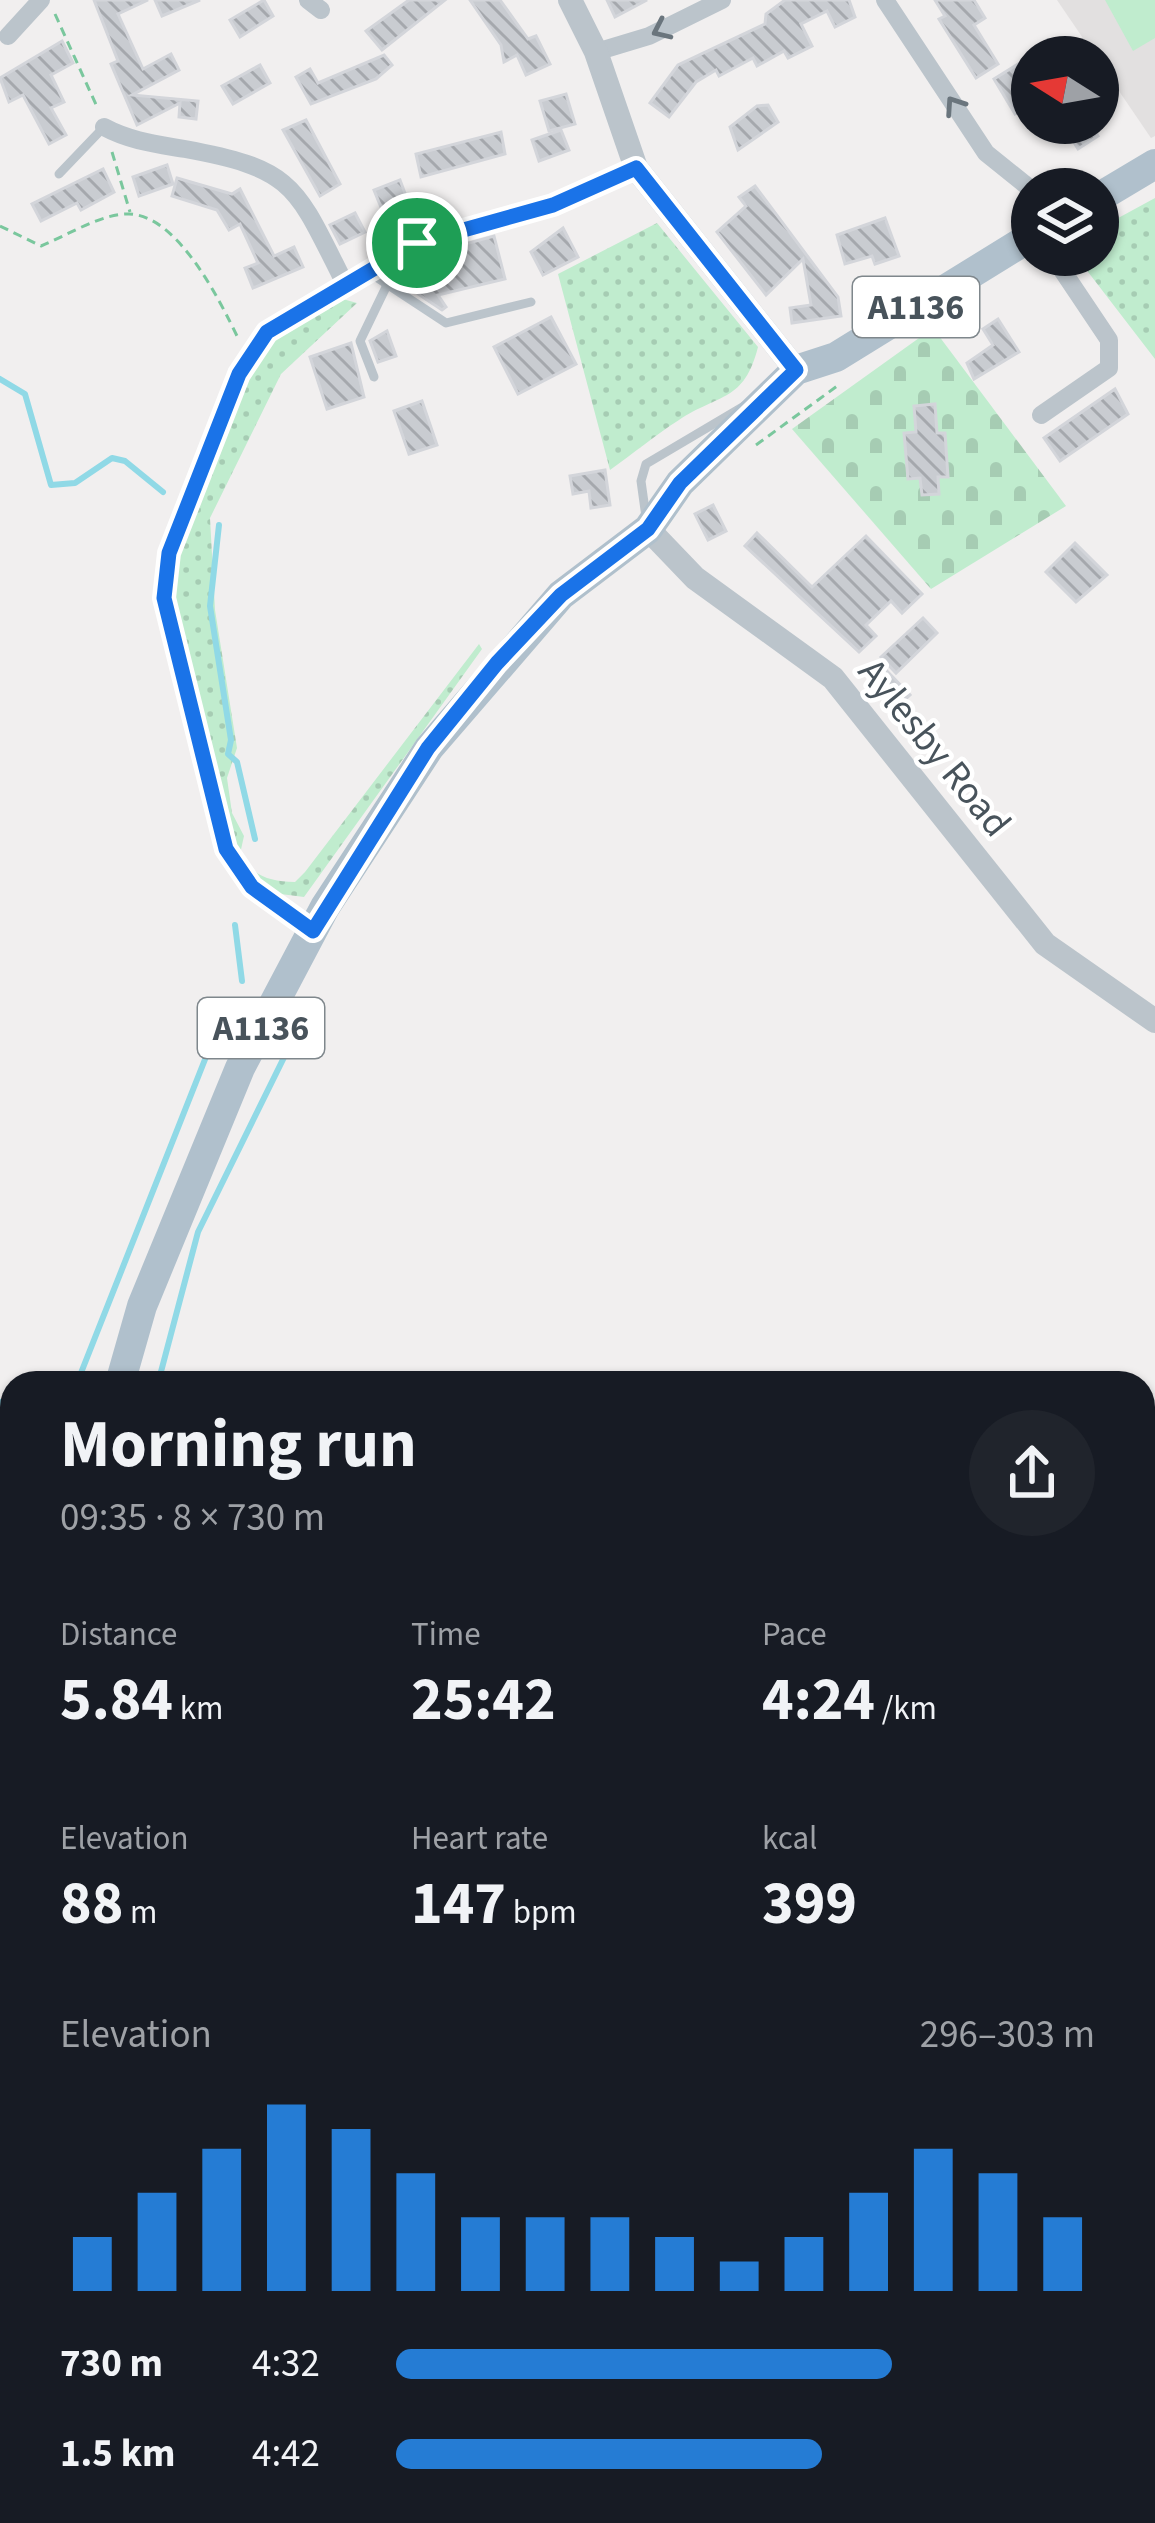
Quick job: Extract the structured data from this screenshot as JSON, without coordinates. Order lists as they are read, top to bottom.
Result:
{
  "streets": {
    "main road": ["A1136"],
    "street": ["Aylesby Road"]
  },
  "crossings": [
    ["A1136", "Aylesby Road"]
  ],
  "north": "left",
  "page": {
    "heading": ["Morning run", "09:35 · 8 × 730 m"],
    "stats": [
      ["Distance", "5.84 km"],
      ["Time", "25:42"],
      ["Pace", "4:24 /km"],
      ["Elevation", "88 m"],
      ["Heart rate", "147 bpm"],
      ["kcal", "399"]
    ],
    "chart": ["Elevation", "296–303 m"],
    "list": [
      {
        "name": "730 m",
        "note": "4:32"
      },
      {
        "name": "1.5 km",
        "note": "4:42"
      }
    ]
  }
}
